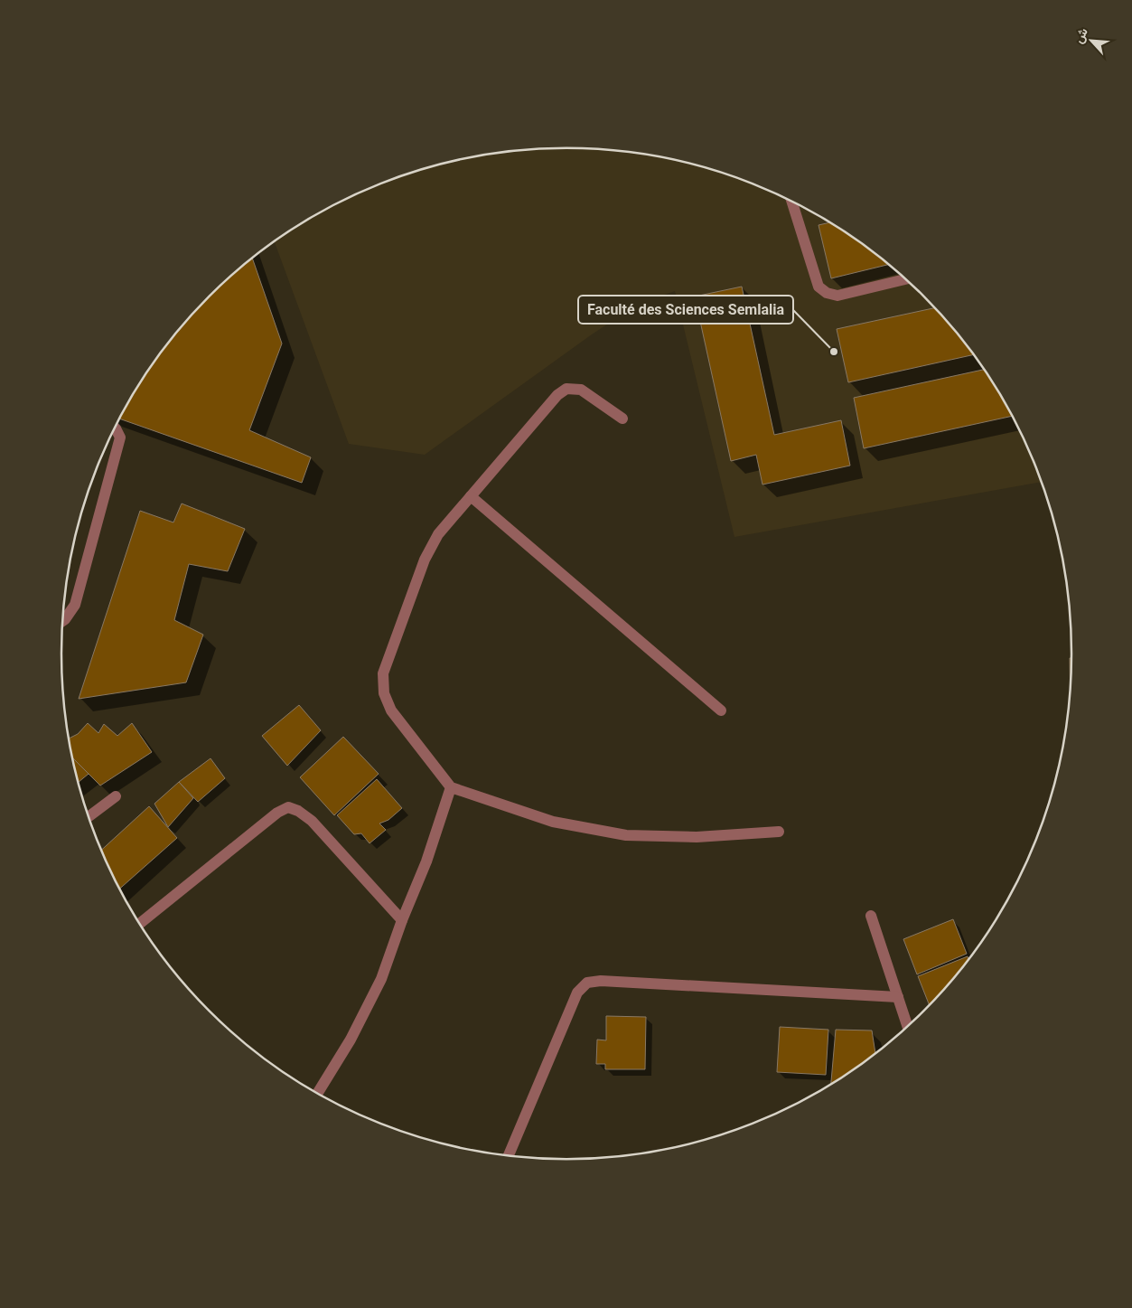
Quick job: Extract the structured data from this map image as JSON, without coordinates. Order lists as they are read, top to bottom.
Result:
{
  "places": ["Faculté des Sciences Semlalia"],
  "north": "top left"
}
